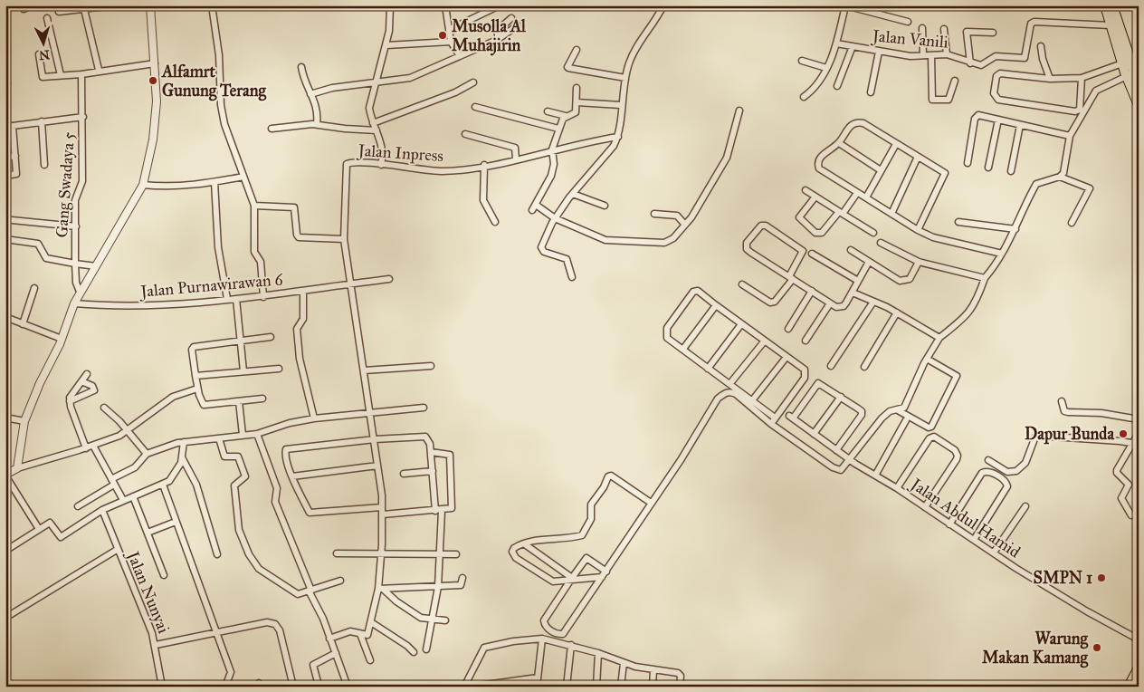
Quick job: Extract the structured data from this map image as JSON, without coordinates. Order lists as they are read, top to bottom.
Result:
{
  "streets": {
    "street": [
      "Jalan Vanili",
      "Jalan Inpress",
      "Gang Swadaya 5",
      "Jalan Purnawirawan 6",
      "Jalan Abdul Hamid",
      "Jalan Nunyai"
    ]
  },
  "crossings": [
    ["Jalan Inpress", "Jalan Purnawirawan 6"]
  ],
  "places": [
    "Musolla Al Muhajirin",
    "Alfamrt Gunung Terang",
    "Dapur Bunda",
    "SMPN 1",
    "Warung Makan Kamang"
  ],
  "north": "bottom"
}
